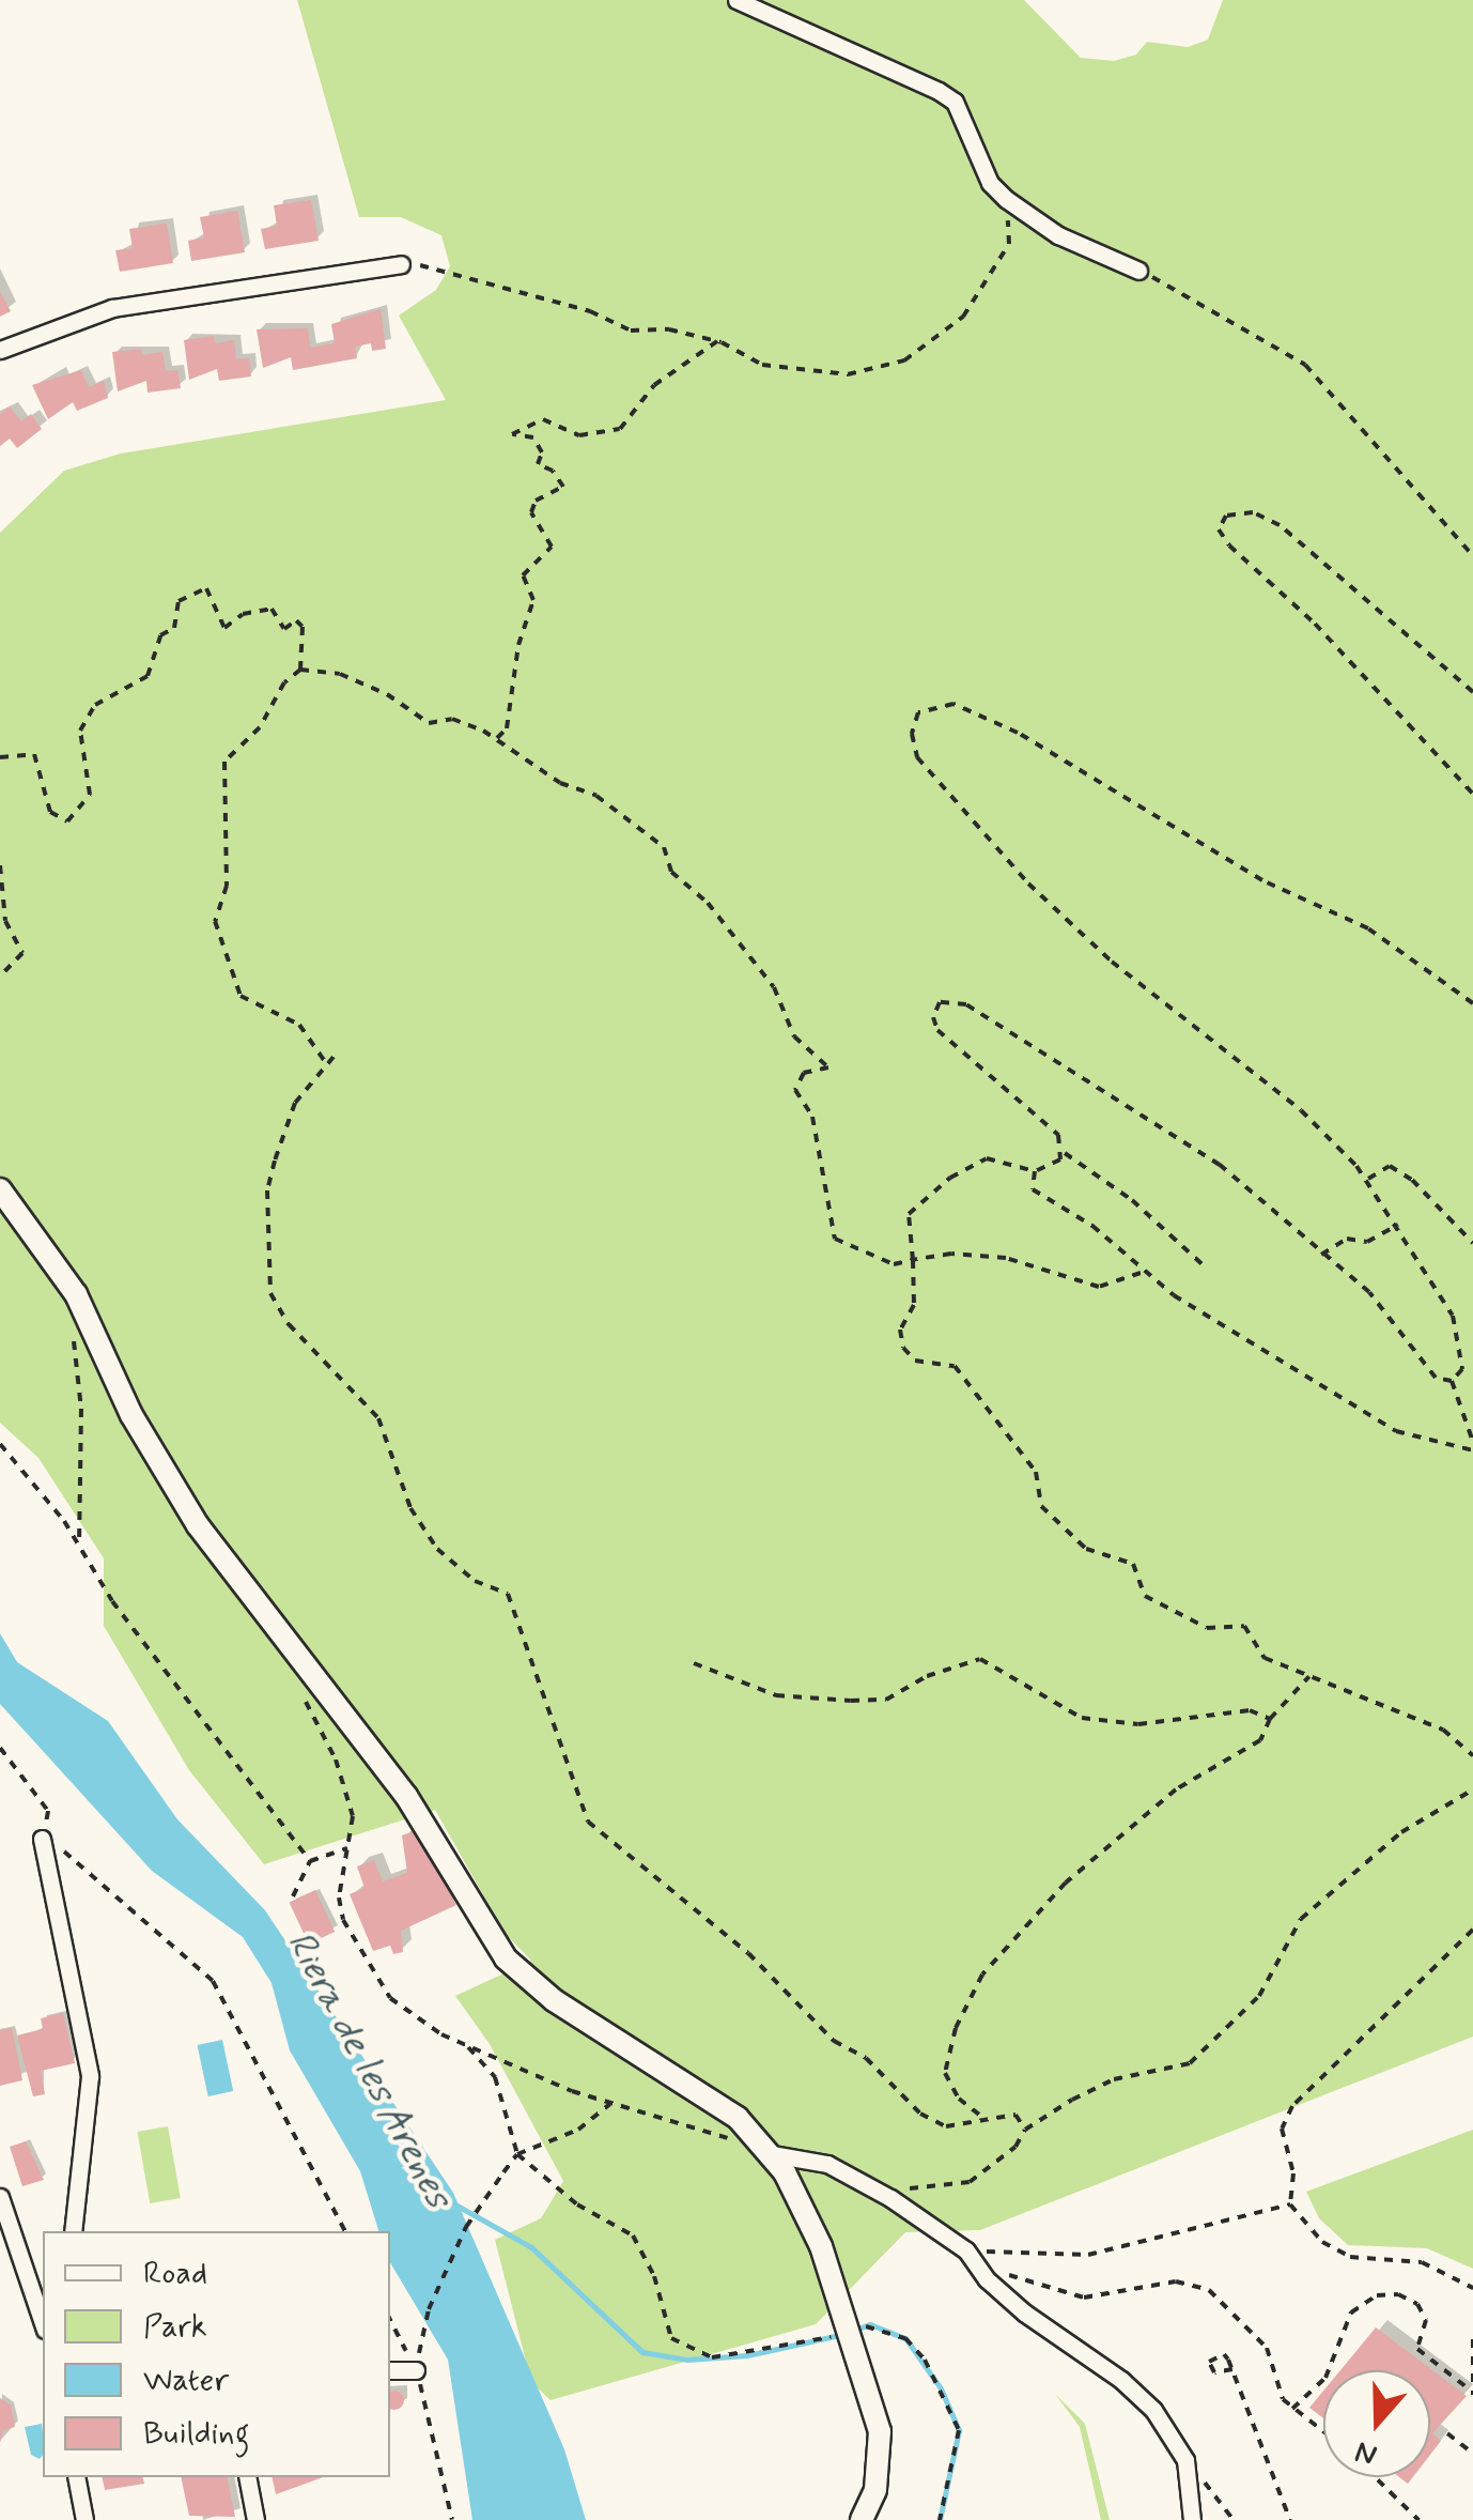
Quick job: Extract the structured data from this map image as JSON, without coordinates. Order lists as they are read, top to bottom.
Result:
{
  "water": ["Riera de les Arenes"],
  "legend": [
    "Road",
    "Park",
    "Water",
    "Building"
  ],
  "north": "bottom"
}
